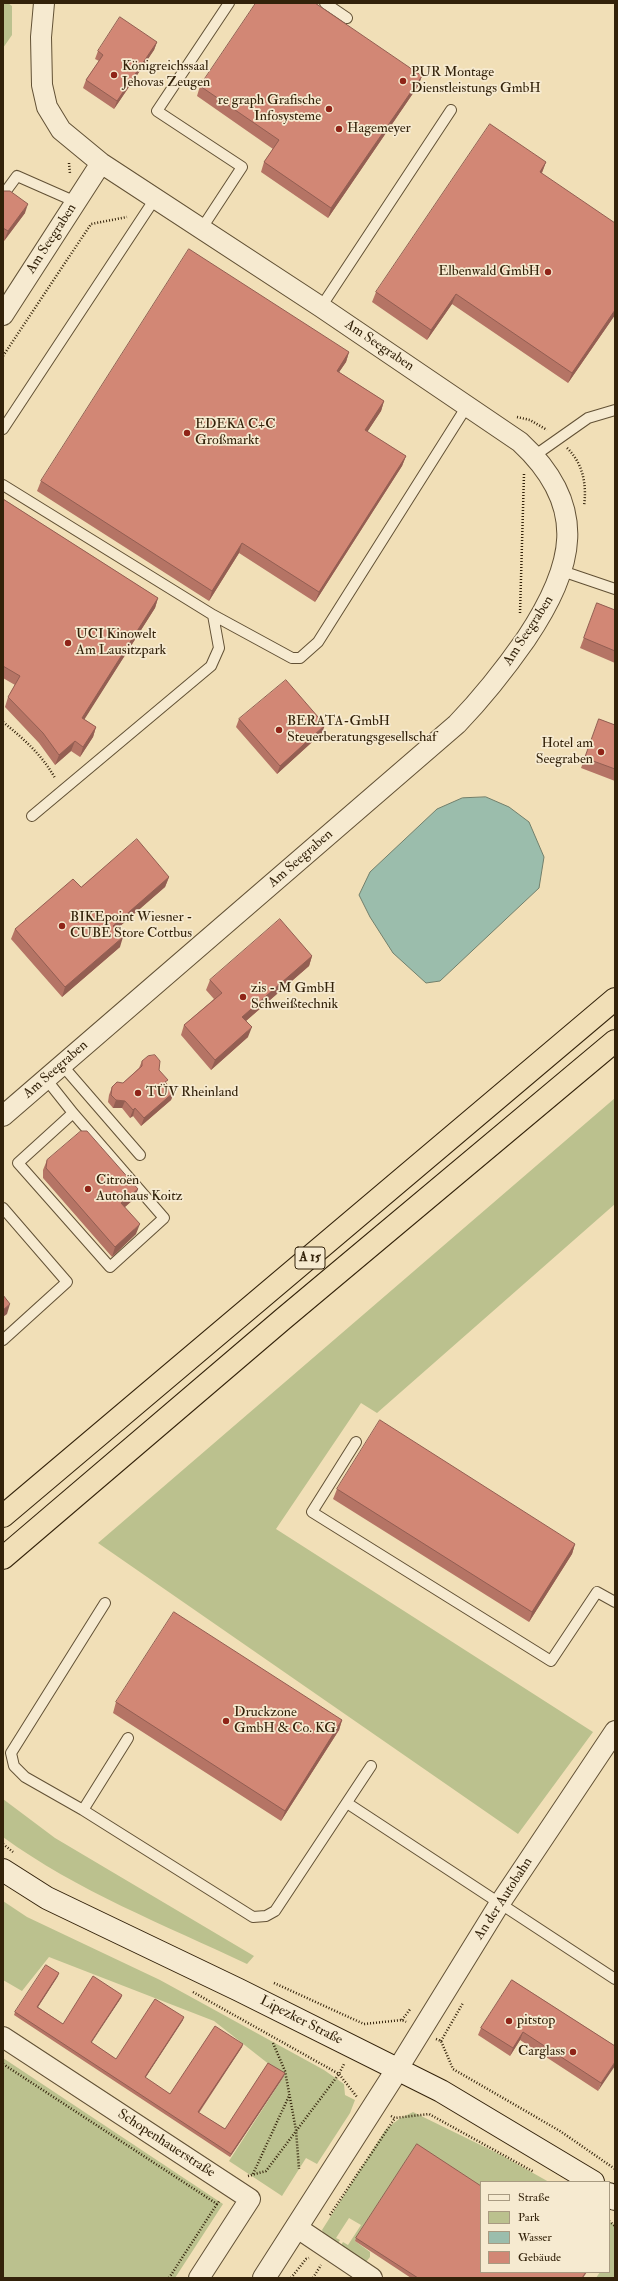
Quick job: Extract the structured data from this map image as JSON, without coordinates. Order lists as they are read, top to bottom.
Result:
{
  "streets": {
    "highway": ["A 15"],
    "main road": ["Lipezker Straße"],
    "street": ["Am Seegraben", "An der Autobahn", "Schopenhauerstraße"]
  },
  "crossings": [
    ["An der Autobahn", "Lipezker Straße"]
  ],
  "places": [
    "Königreichssaal Jehovas Zeugen",
    "PUR Montage Dienstleistungs GmbH",
    "re graph Grafische Infosysteme",
    "Hagemeyer",
    "Elbenwald GmbH",
    "EDEKA C+C Großmarkt",
    "UCI Kinowelt Am Lausitzpark",
    "BERATA-GmbH Steuerberatungsgesellschaf",
    "Hotel am Seegraben",
    "BIKEpoint Wiesner - CUBE Store Cottbus",
    "zis - M GmbH Schweißtechnik",
    "TÜV Rheinland",
    "Citroën Autohaus Koitz",
    "Druckzone GmbH & Co. KG",
    "pitstop",
    "Carglass"
  ],
  "legend": [
    "Straße",
    "Park",
    "Wasser",
    "Gebäude"
  ]
}
